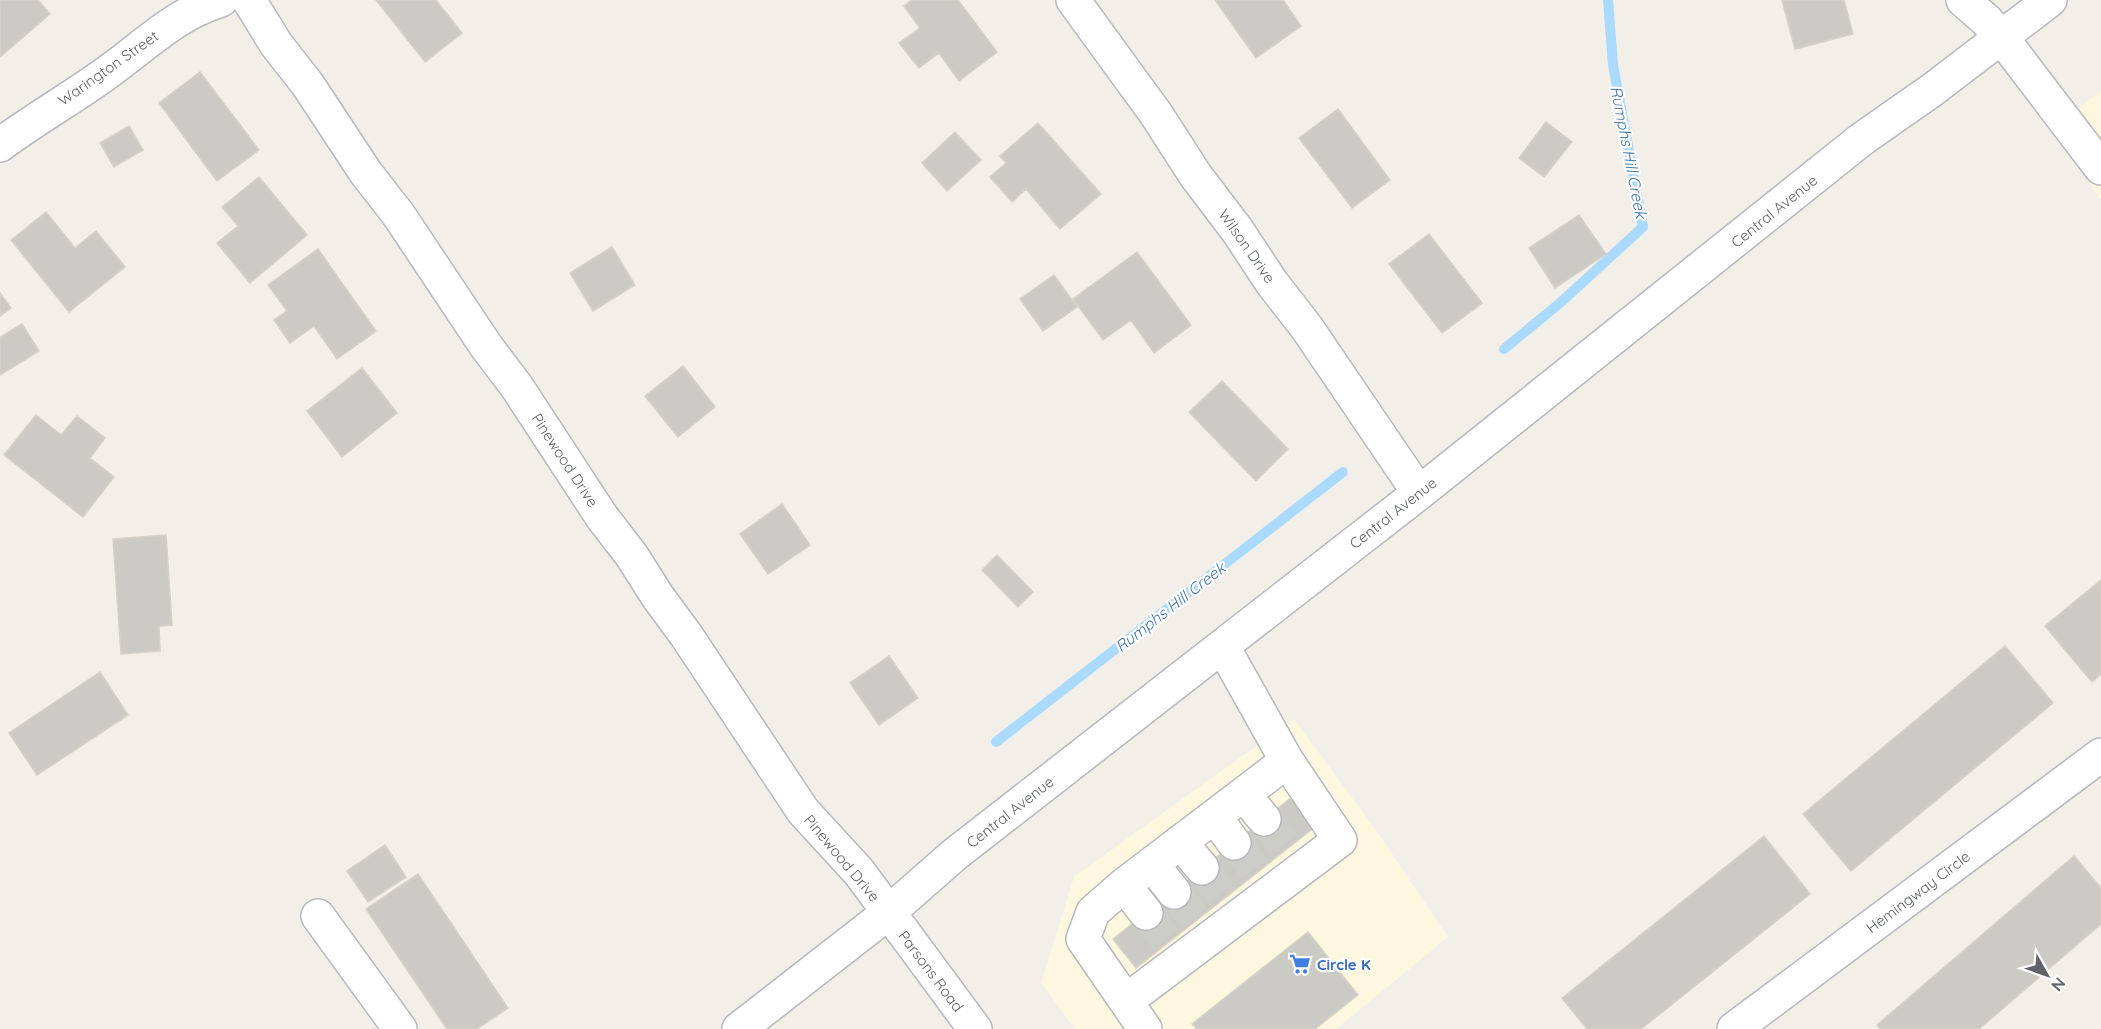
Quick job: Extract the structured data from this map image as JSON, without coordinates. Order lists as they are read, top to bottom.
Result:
{
  "streets": {
    "street": [
      "Warington Street",
      "Central Avenue",
      "Wilson Drive",
      "Pinewood Drive",
      "Hemingway Circle",
      "Parsons Road"
    ]
  },
  "crossings": [
    ["Central Avenue", "Wilson Drive"],
    ["Central Avenue", "Pinewood Drive"],
    ["Central Avenue", "Parsons Road"],
    ["Pinewood Drive", "Parsons Road"]
  ],
  "water": ["Rumphs Hill Creek"],
  "places": {
    "supermarket": ["Circle K"]
  },
  "north": "bottom right"
}
